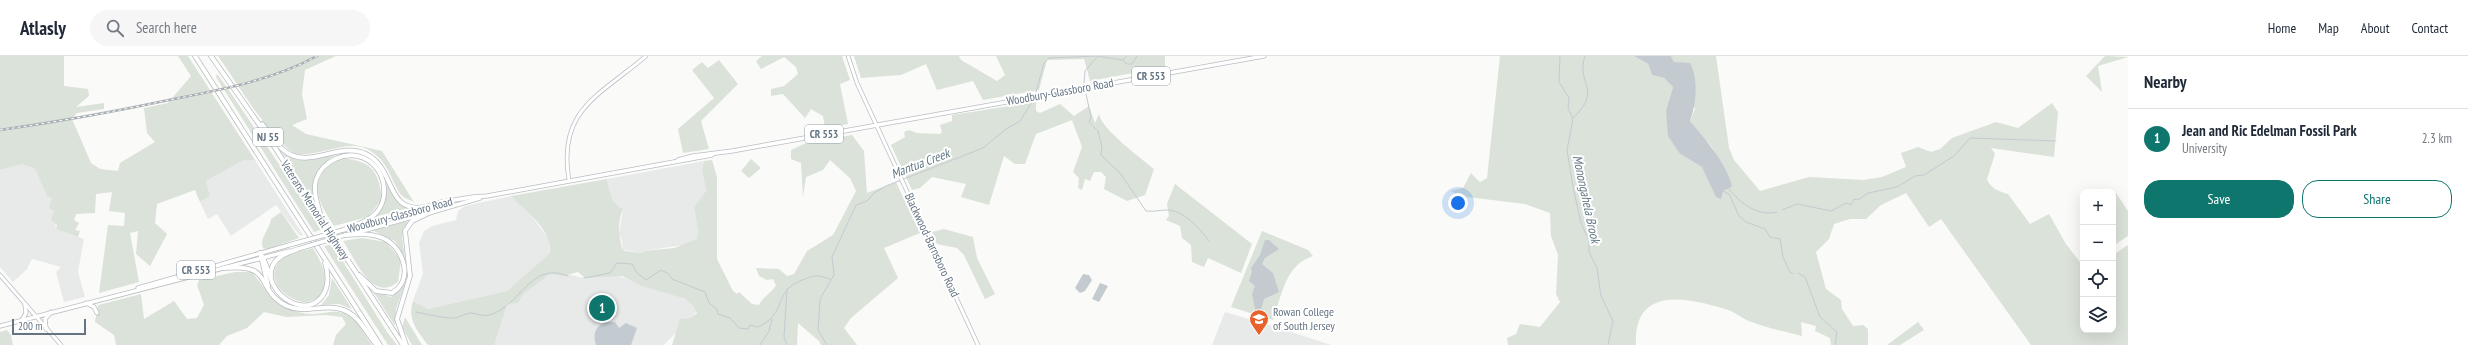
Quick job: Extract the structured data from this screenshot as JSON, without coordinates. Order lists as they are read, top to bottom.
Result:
{
  "streets": {
    "highway": ["NJ 55", "Veterans Memorial Highway"],
    "main road": ["CR 553", "Woodbury-Glassboro Road", "Blackwood-Barnsboro Road"]
  },
  "crossings": [
    ["Woodbury-Glassboro Road", "Blackwood-Barnsboro Road"]
  ],
  "water": ["Mantua Creek", "Monongahela Brook"],
  "places": {
    "school or university": ["Rowan College of South Jersey"]
  },
  "scale_bar": "200 m",
  "page": {
    "header": "Atlasly",
    "search": "Search here",
    "nav": [
      "Home",
      "Map",
      "About",
      "Contact"
    ],
    "heading": "Nearby",
    "list": [
      {
        "mark": "1",
        "name": "Jean and Ric Edelman Fossil Park",
        "note": "University",
        "value": "2.3 km"
      }
    ],
    "buttons": ["Save", "Share"],
    "map_buttons": ["+", "−"],
    "pins": "1",
    "scale": "200 m"
  }
}
